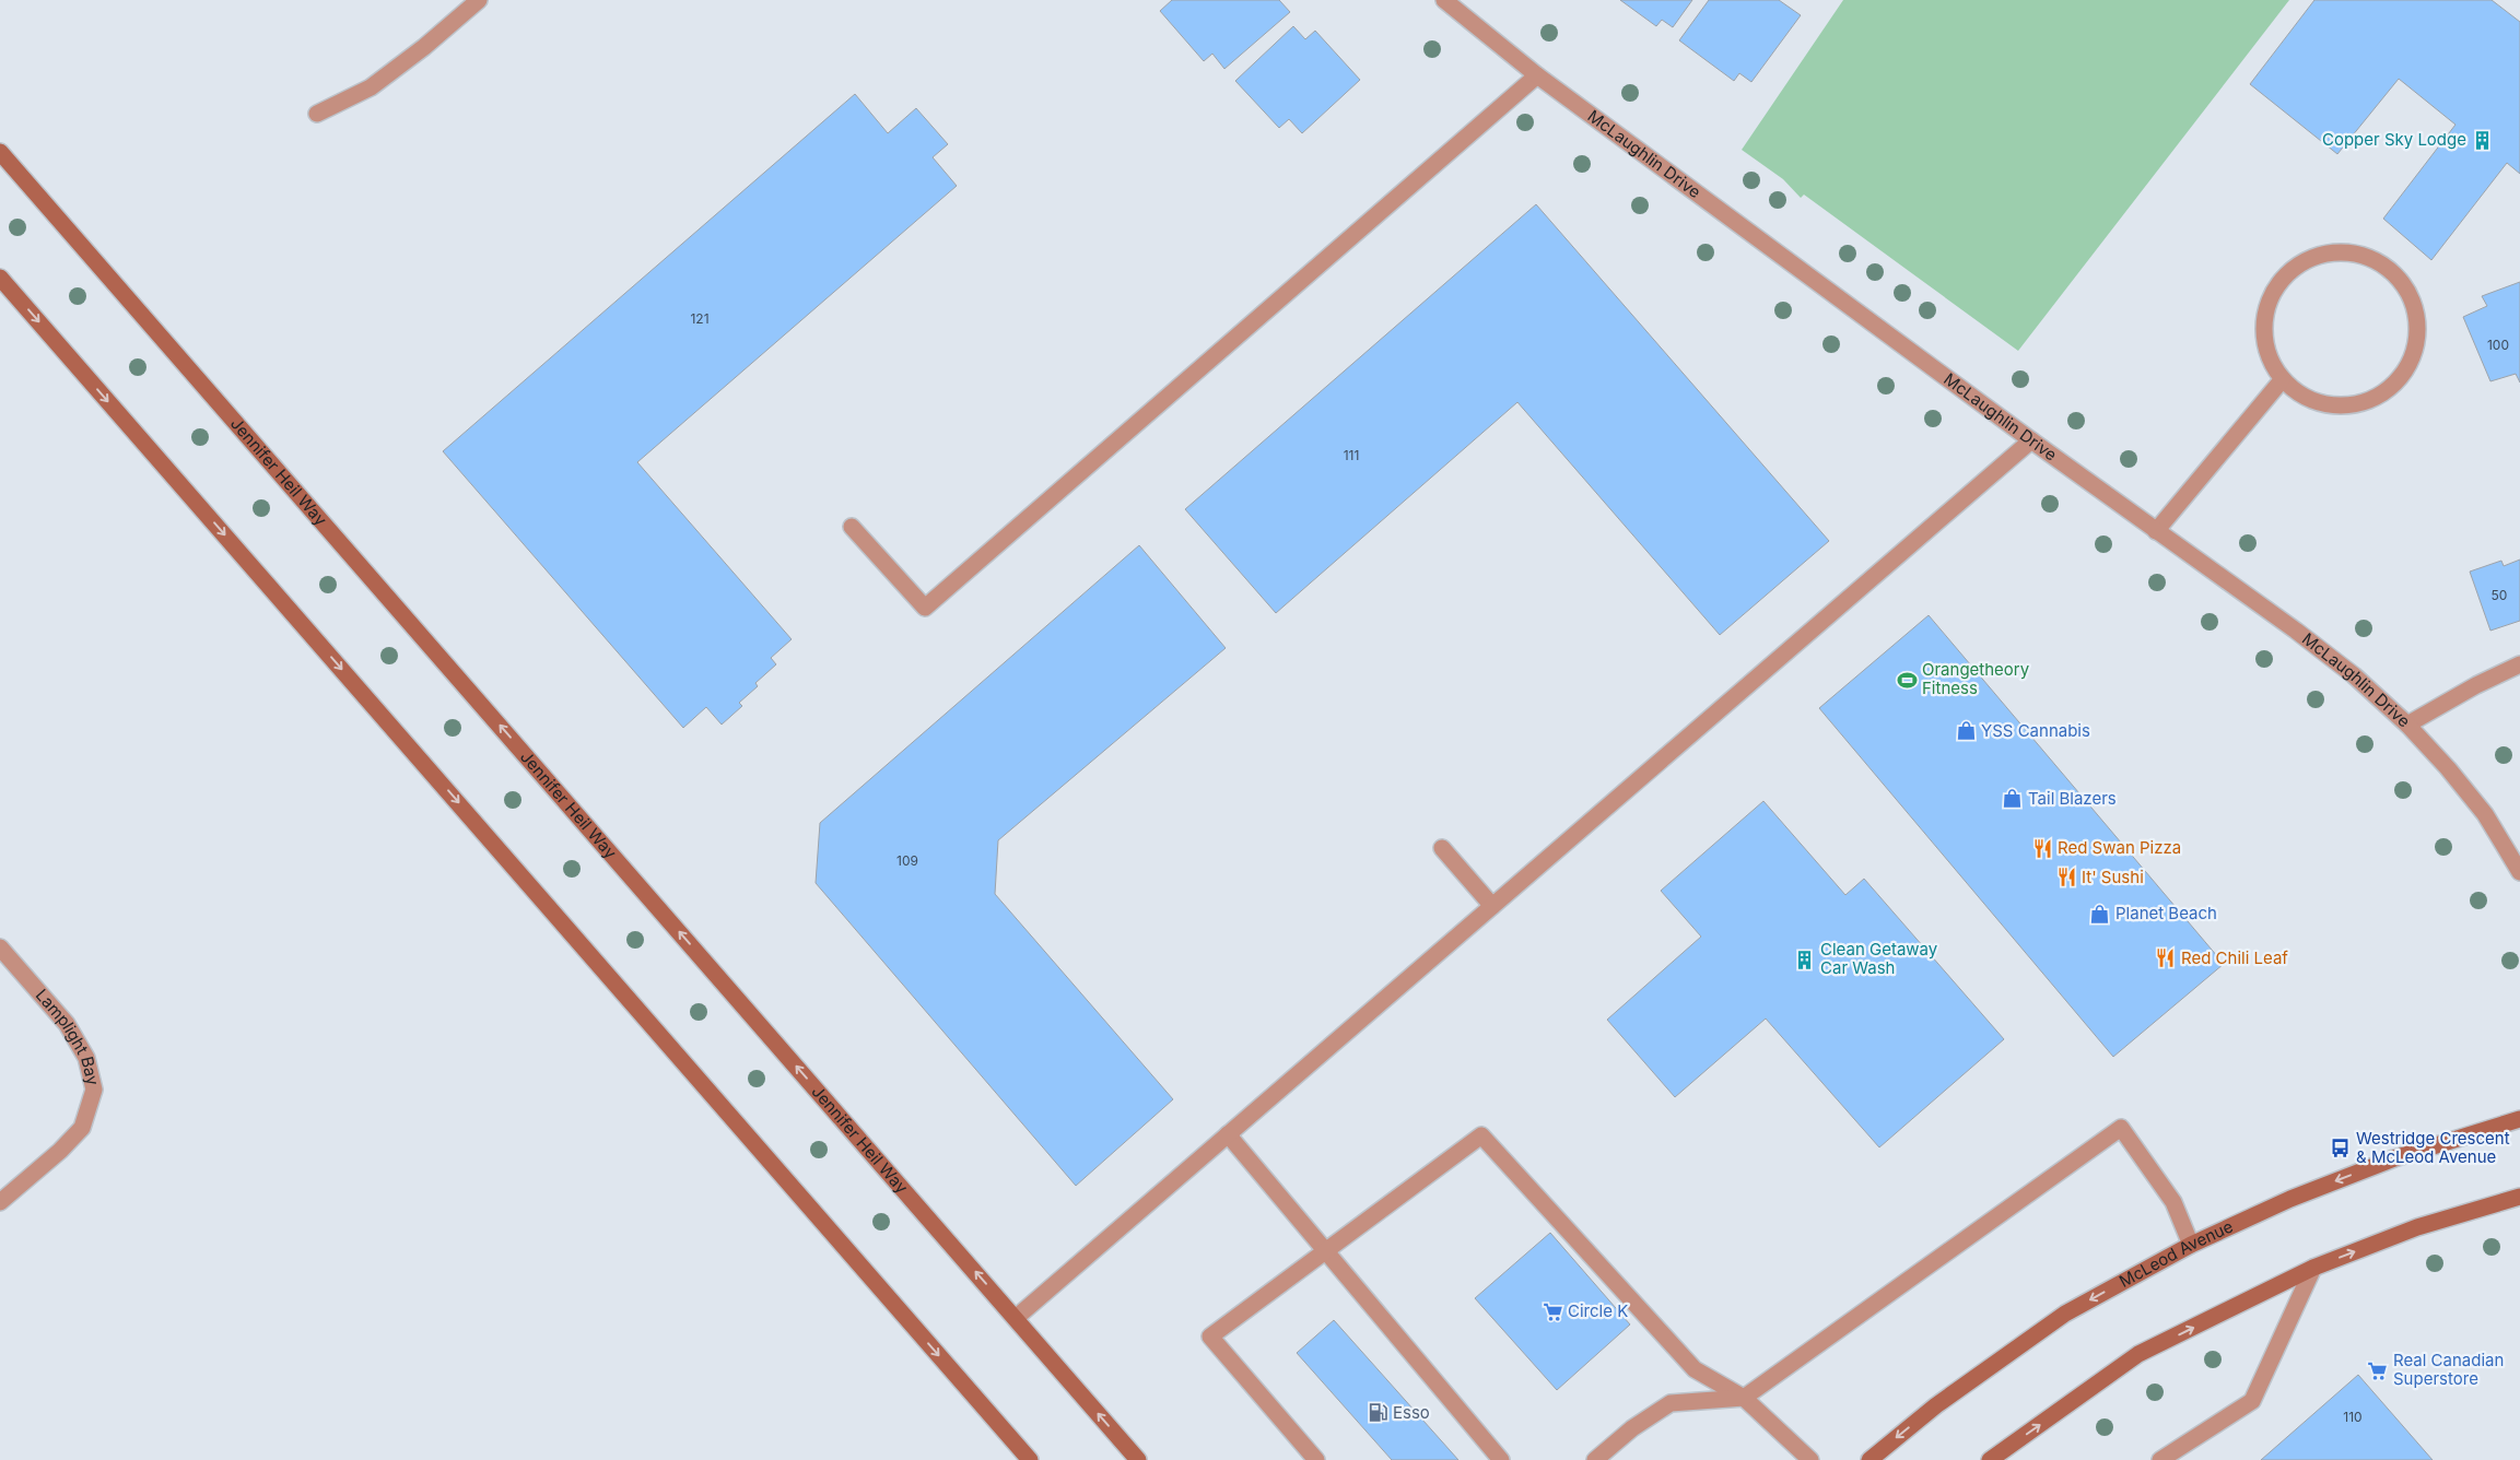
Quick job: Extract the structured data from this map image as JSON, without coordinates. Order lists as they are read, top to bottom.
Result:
{
  "streets": {
    "main road": ["Jennifer Heil Way", "McLeod Avenue"],
    "street": ["McLaughlin Drive", "Lamplight Bay"]
  },
  "places": {
    "building": ["Copper Sky Lodge", "Clean Getaway Car Wash"],
    "sports": ["Orangetheory Fitness"],
    "shop": ["YSS Cannabis", "Tail Blazers", "Planet Beach"],
    "restaurant": ["Red Swan Pizza", "It' Sushi", "Red Chili Leaf"],
    "bus stop": ["Westridge Crescent & McLeod Avenue"],
    "supermarket": ["Circle K", "Real Canadian Superstore"],
    "fuel station": ["Esso"]
  },
  "house_numbers": [
    "121",
    "100",
    "111",
    "50",
    "109",
    "110"
  ]
}
